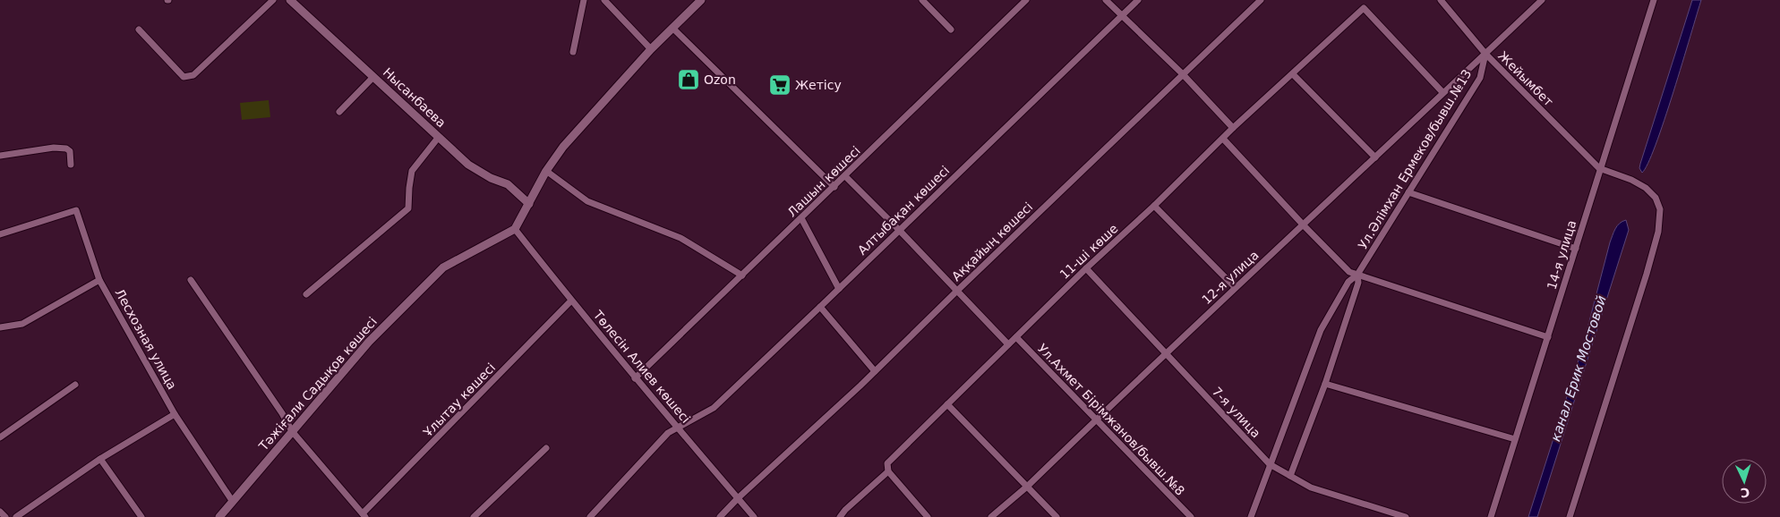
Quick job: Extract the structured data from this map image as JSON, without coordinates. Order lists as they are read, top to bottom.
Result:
{
  "streets": {
    "street": [
      "Жейымбет",
      "Нысанбаева",
      "Ул.Әлімхан Ермеков/бывш.№13",
      "Лашын көшесі",
      "Алтыбақан көшесі",
      "Аққайың көшесі",
      "11-ші көше",
      "14-я улица",
      "12-я улица",
      "Лесхозная улица",
      "Төлесін Алиев көшесі",
      "Тәжіғали Садықов көшесі",
      "Ұлытау көшесi",
      "7-я улица",
      "Ул.Ахмет Бірімжанов/бывш.№8"
    ]
  },
  "crossings": [
    ["Жейымбет", "Ул.Әлімхан Ермеков/бывш.№13"],
    ["Жейымбет", "14-я улица"],
    ["Жейымбет", "12-я улица"],
    ["Ул.Әлімхан Ермеков/бывш.№13", "12-я улица"],
    ["Ул.Әлімхан Ермеков/бывш.№13", "7-я улица"],
    ["Лашын көшесі", "Төлесін Алиев көшесі"],
    ["Алтыбақан көшесі", "Төлесін Алиев көшесі"],
    ["Аққайың көшесі", "Төлесін Алиев көшесі"],
    ["11-ші көше", "12-я улица"],
    ["11-ші көше", "7-я улица"],
    ["11-ші көше", "Ул.Ахмет Бірімжанов/бывш.№8"],
    ["12-я улица", "7-я улица"],
    ["12-я улица", "Ул.Ахмет Бірімжанов/бывш.№8"],
    ["Лесхозная улица", "Тәжіғали Садықов көшесі"],
    ["Төлесін Алиев көшесі", "Тәжіғали Садықов көшесі"],
    ["Төлесін Алиев көшесі", "Ұлытау көшесi"]
  ],
  "water": ["канал Ерик Мостовой"],
  "places": {
    "shop": ["Ozon"],
    "supermarket": ["Жетісу"]
  },
  "north": "bottom"
}
